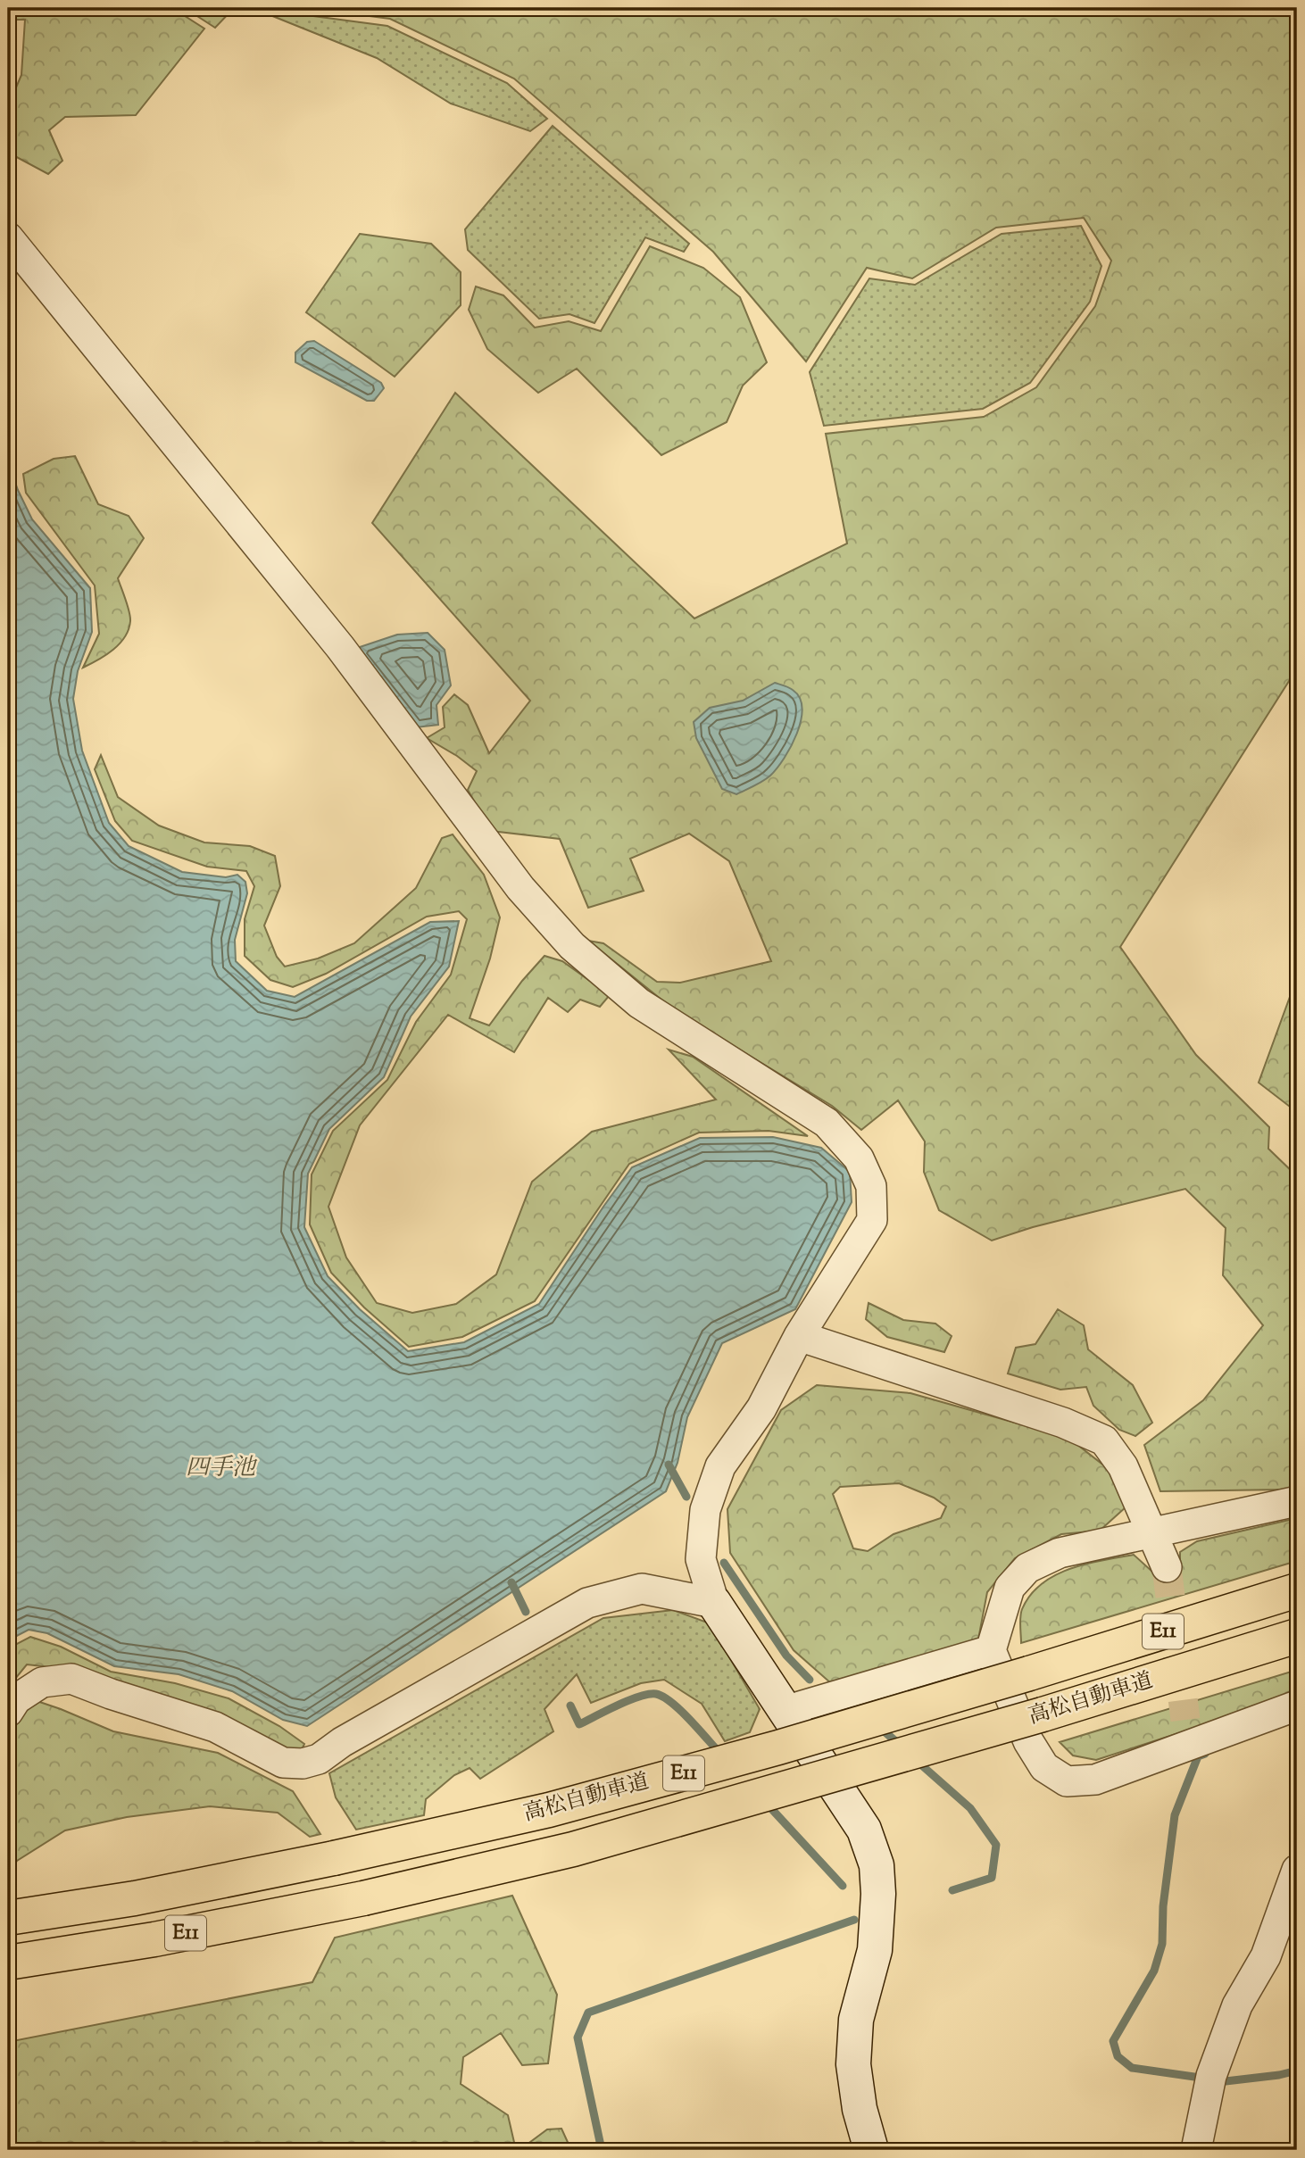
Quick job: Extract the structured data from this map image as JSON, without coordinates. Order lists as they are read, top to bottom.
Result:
{
  "streets": {
    "highway": ["E11", "高松自動車道"]
  },
  "water": ["四手池"]
}
